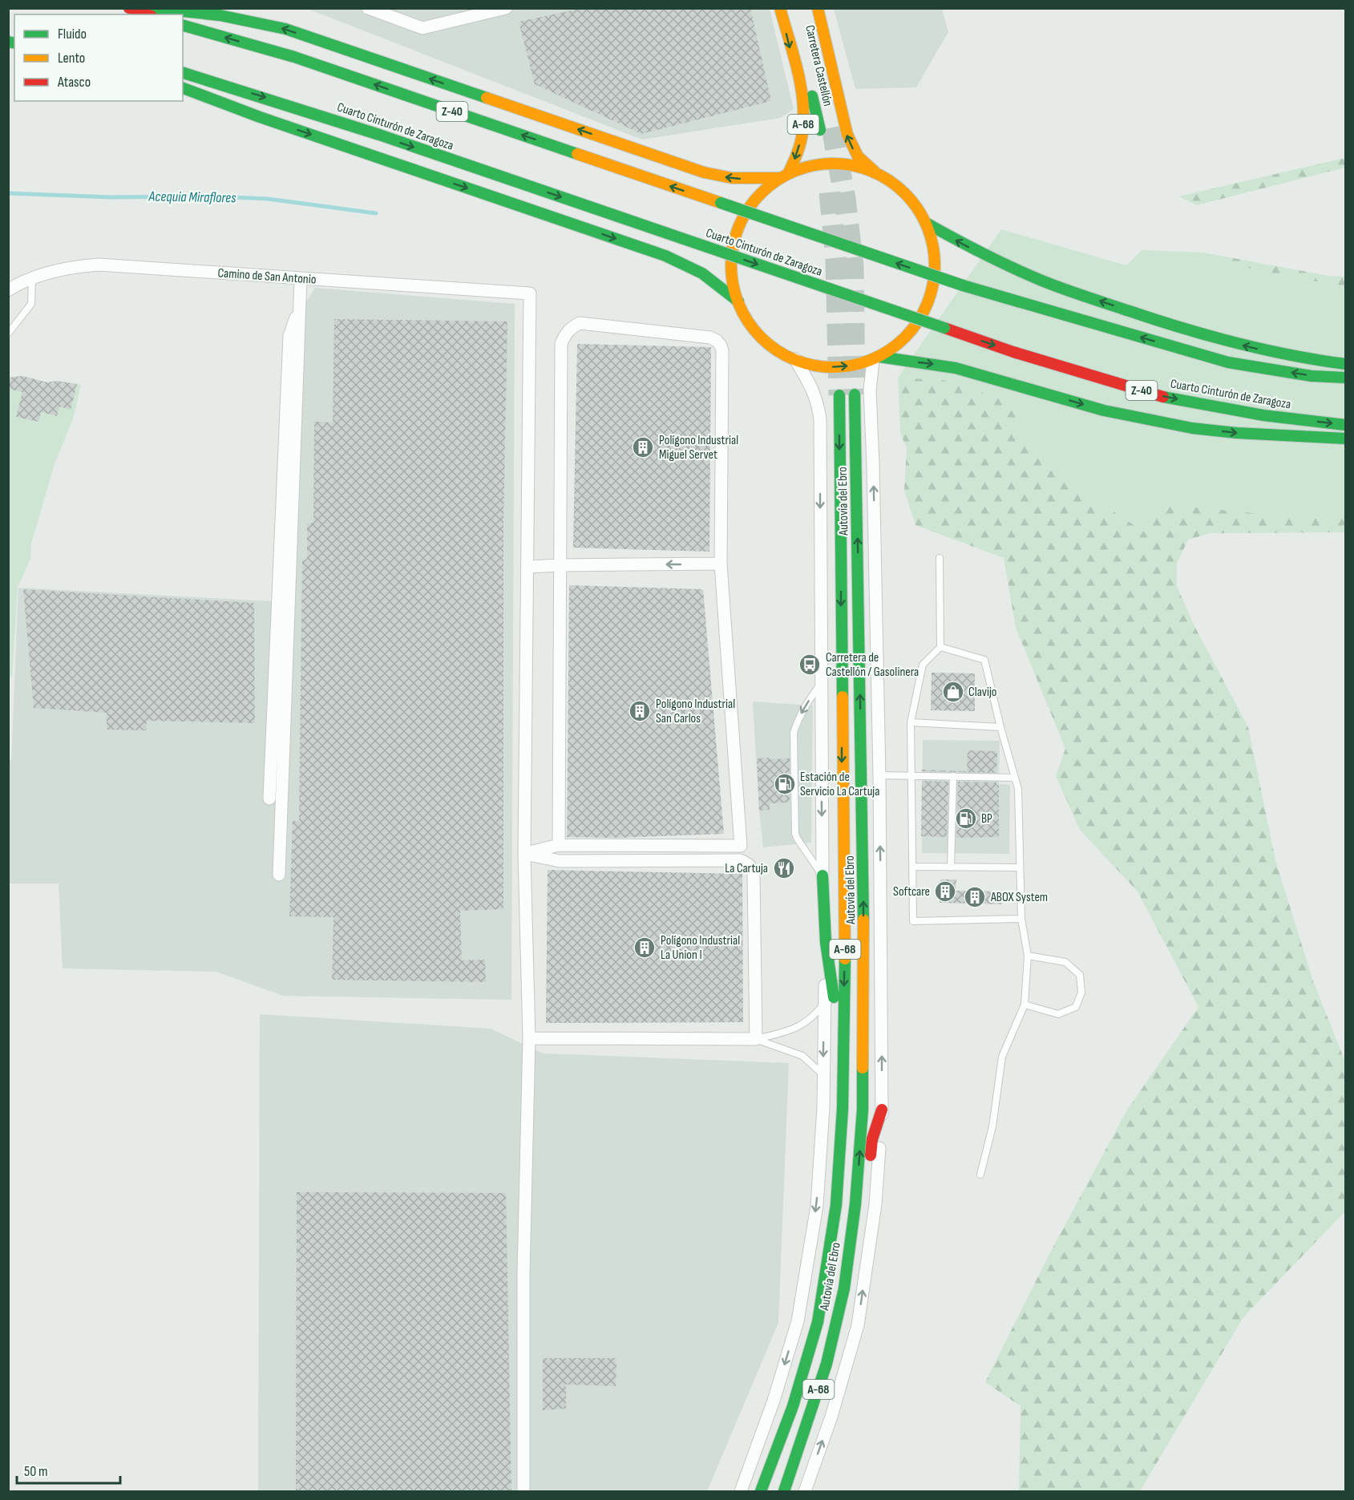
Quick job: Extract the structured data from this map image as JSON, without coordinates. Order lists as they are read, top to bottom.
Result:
{
  "streets": {
    "highway": [
      "Carretera Castellón",
      "Z-40",
      "A-68",
      "Cuarto Cinturón de Zaragoza",
      "Autovía del Ebro"
    ],
    "street": ["Camino de San Antonio"]
  },
  "water": ["Acequia Miraflores"],
  "places": {
    "building": [
      "Polígono Industrial Miguel Servet",
      "Polígono Industrial San Carlos",
      "Softcare",
      "ABOX System",
      "Polígono Industrial La Union I"
    ],
    "bus stop": ["Carretera de Castellón / Gasolinera"],
    "shop": ["Clavijo"],
    "fuel station": ["Estación de Servicio La Cartuja", "BP"],
    "restaurant": ["La Cartuja"]
  },
  "legend": ["Fluido", "Lento", "Atasco"],
  "scale_bar": "50 m"
}
